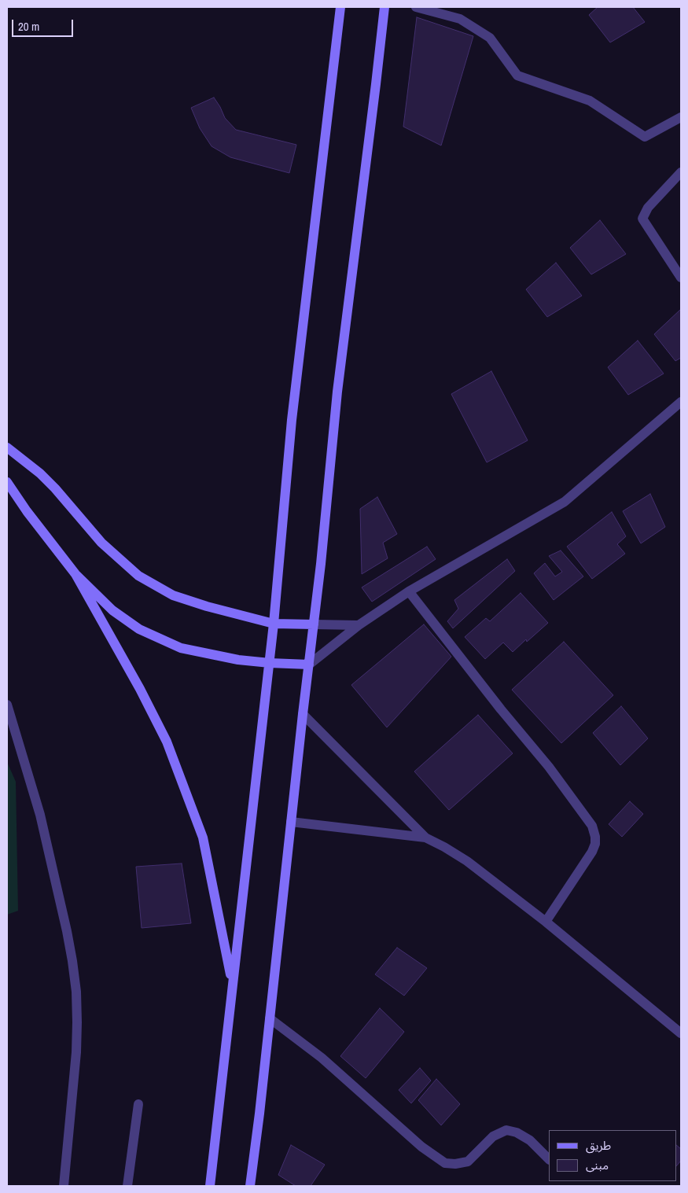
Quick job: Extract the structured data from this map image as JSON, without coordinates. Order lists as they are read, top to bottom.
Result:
{
  "legend": ["طريق", "مبنى"],
  "scale_bar": "20 m"
}
